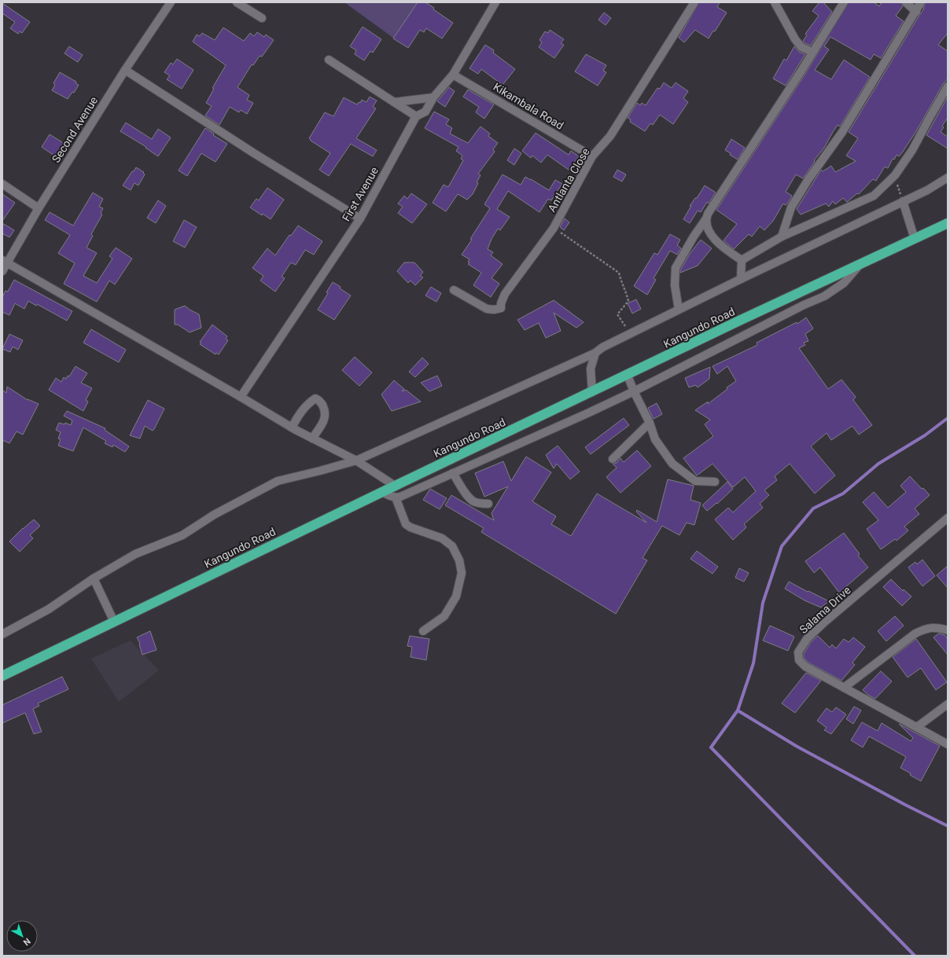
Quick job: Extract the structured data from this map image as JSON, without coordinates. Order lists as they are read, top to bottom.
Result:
{
  "streets": {
    "highway": ["Kangundo Road"],
    "street": [
      "Kikambala Road",
      "Second Avenue",
      "Antlanta Close",
      "First Avenue",
      "Salama Drive"
    ]
  },
  "crossings": [
    ["Kikambala Road", "Antlanta Close"],
    ["Kikambala Road", "First Avenue"]
  ],
  "north": "bottom right"
}
